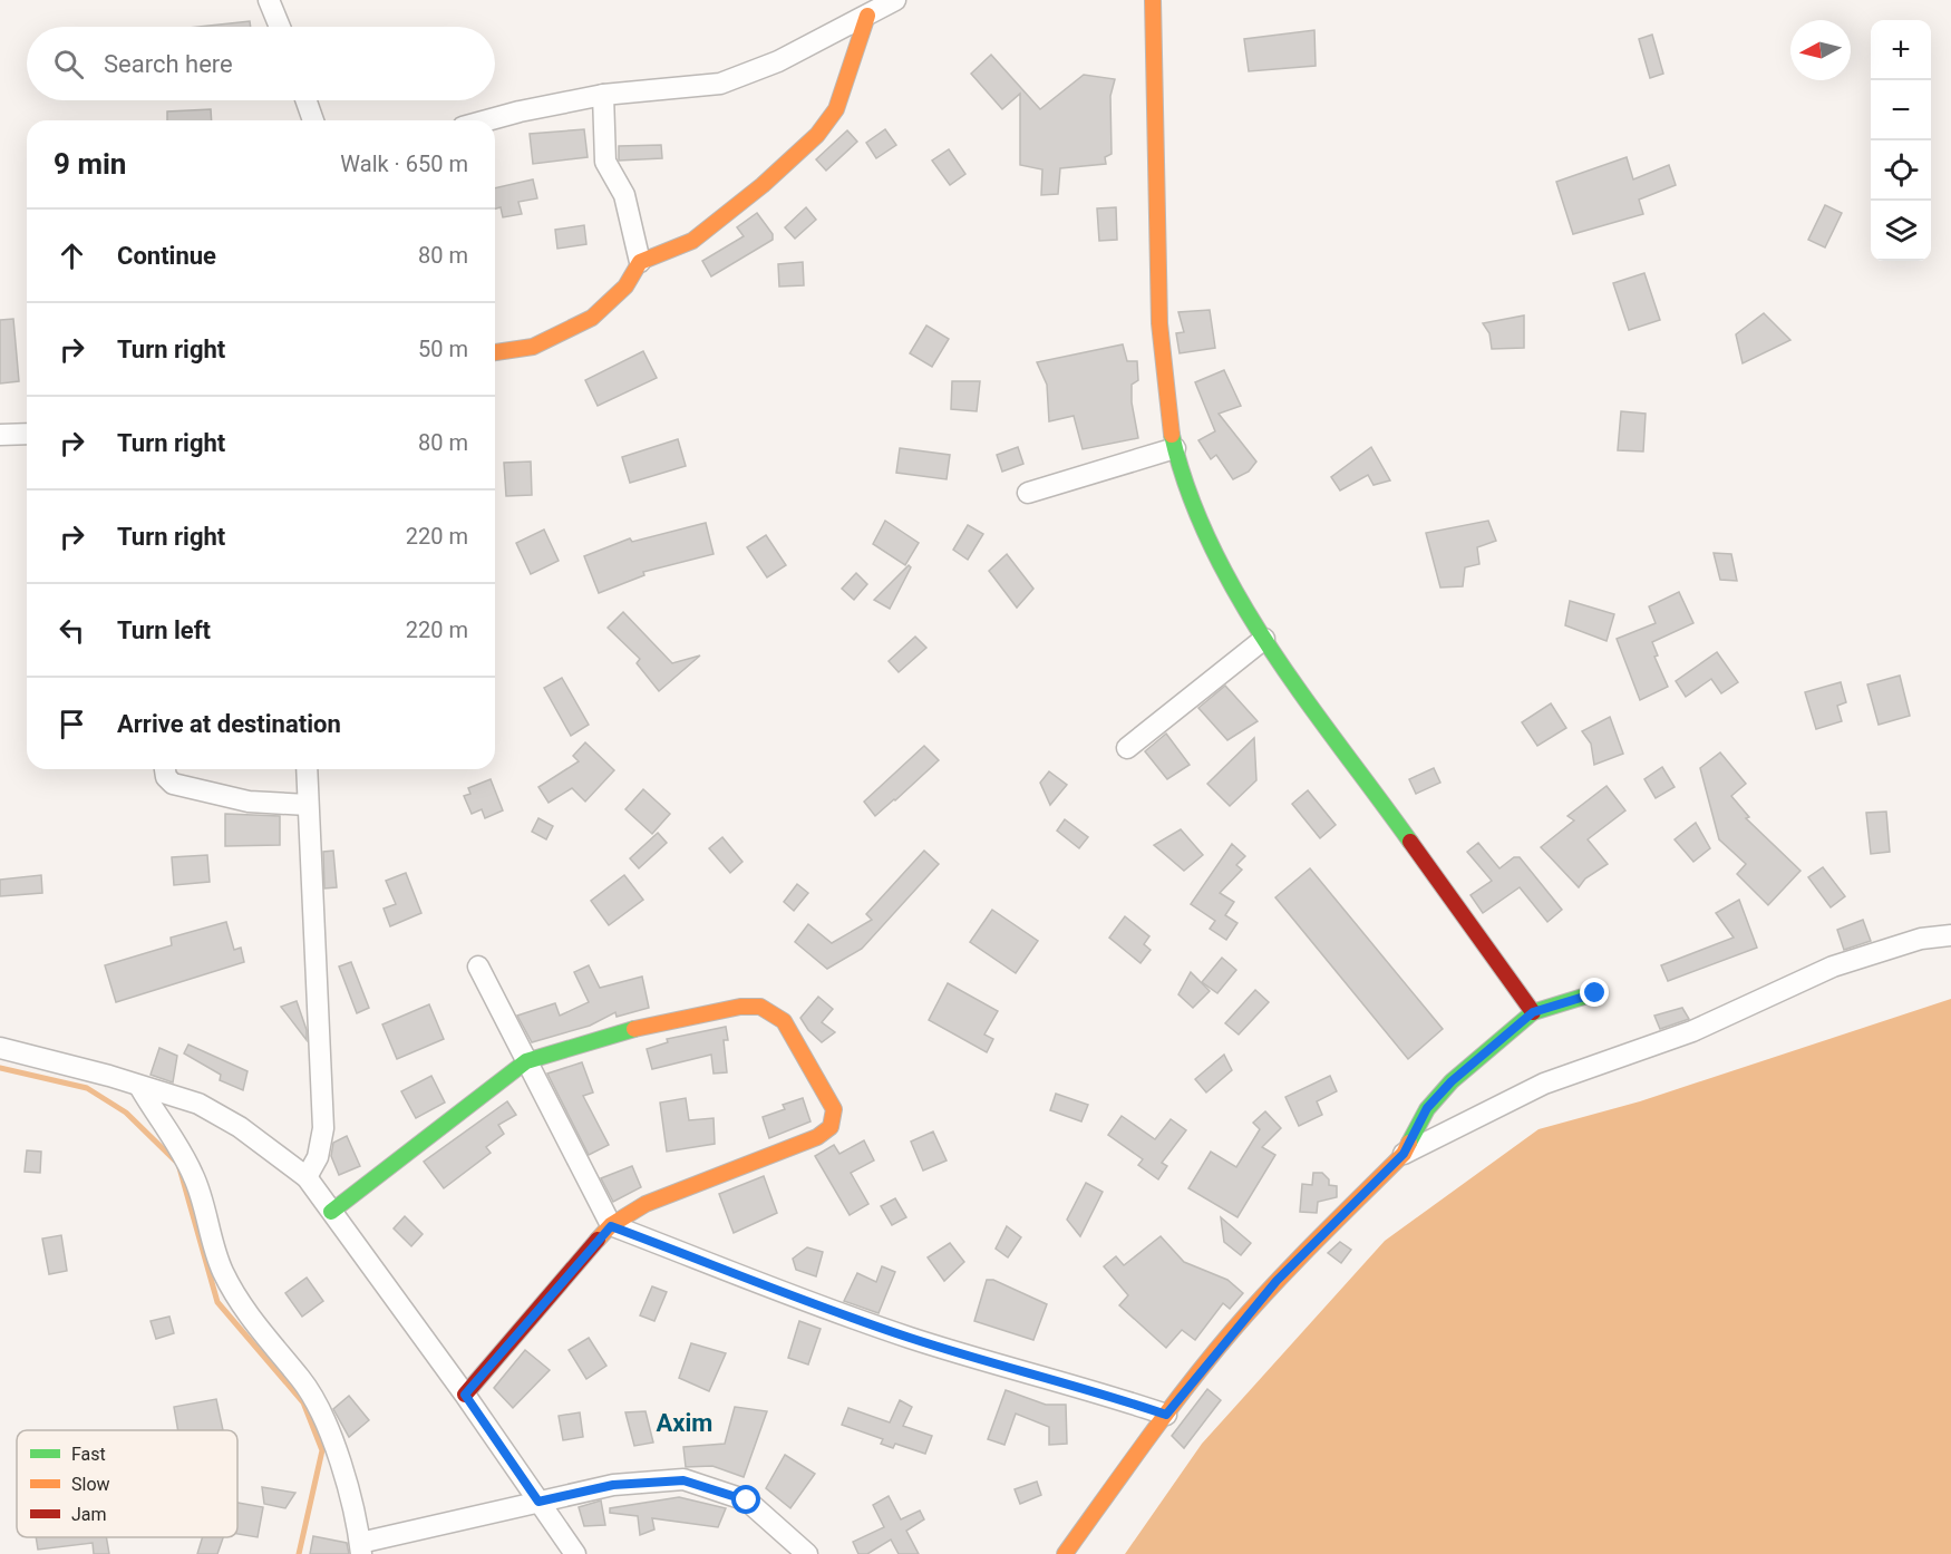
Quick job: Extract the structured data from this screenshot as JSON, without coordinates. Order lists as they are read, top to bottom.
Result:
{
  "districts": ["Axim"],
  "legend": ["Fast", "Slow", "Jam"],
  "north": "left",
  "page": {
    "map_buttons": ["+", "−"],
    "search": "Search here",
    "heading": ["9 min", "Walk · 650 m"],
    "list": [
      ["Continue", "80 m"],
      ["Turn right", "50 m"],
      ["Turn right", "80 m"],
      ["Turn right", "220 m"],
      ["Turn left", "220 m"],
      "Arrive at destination"
    ]
  }
}
